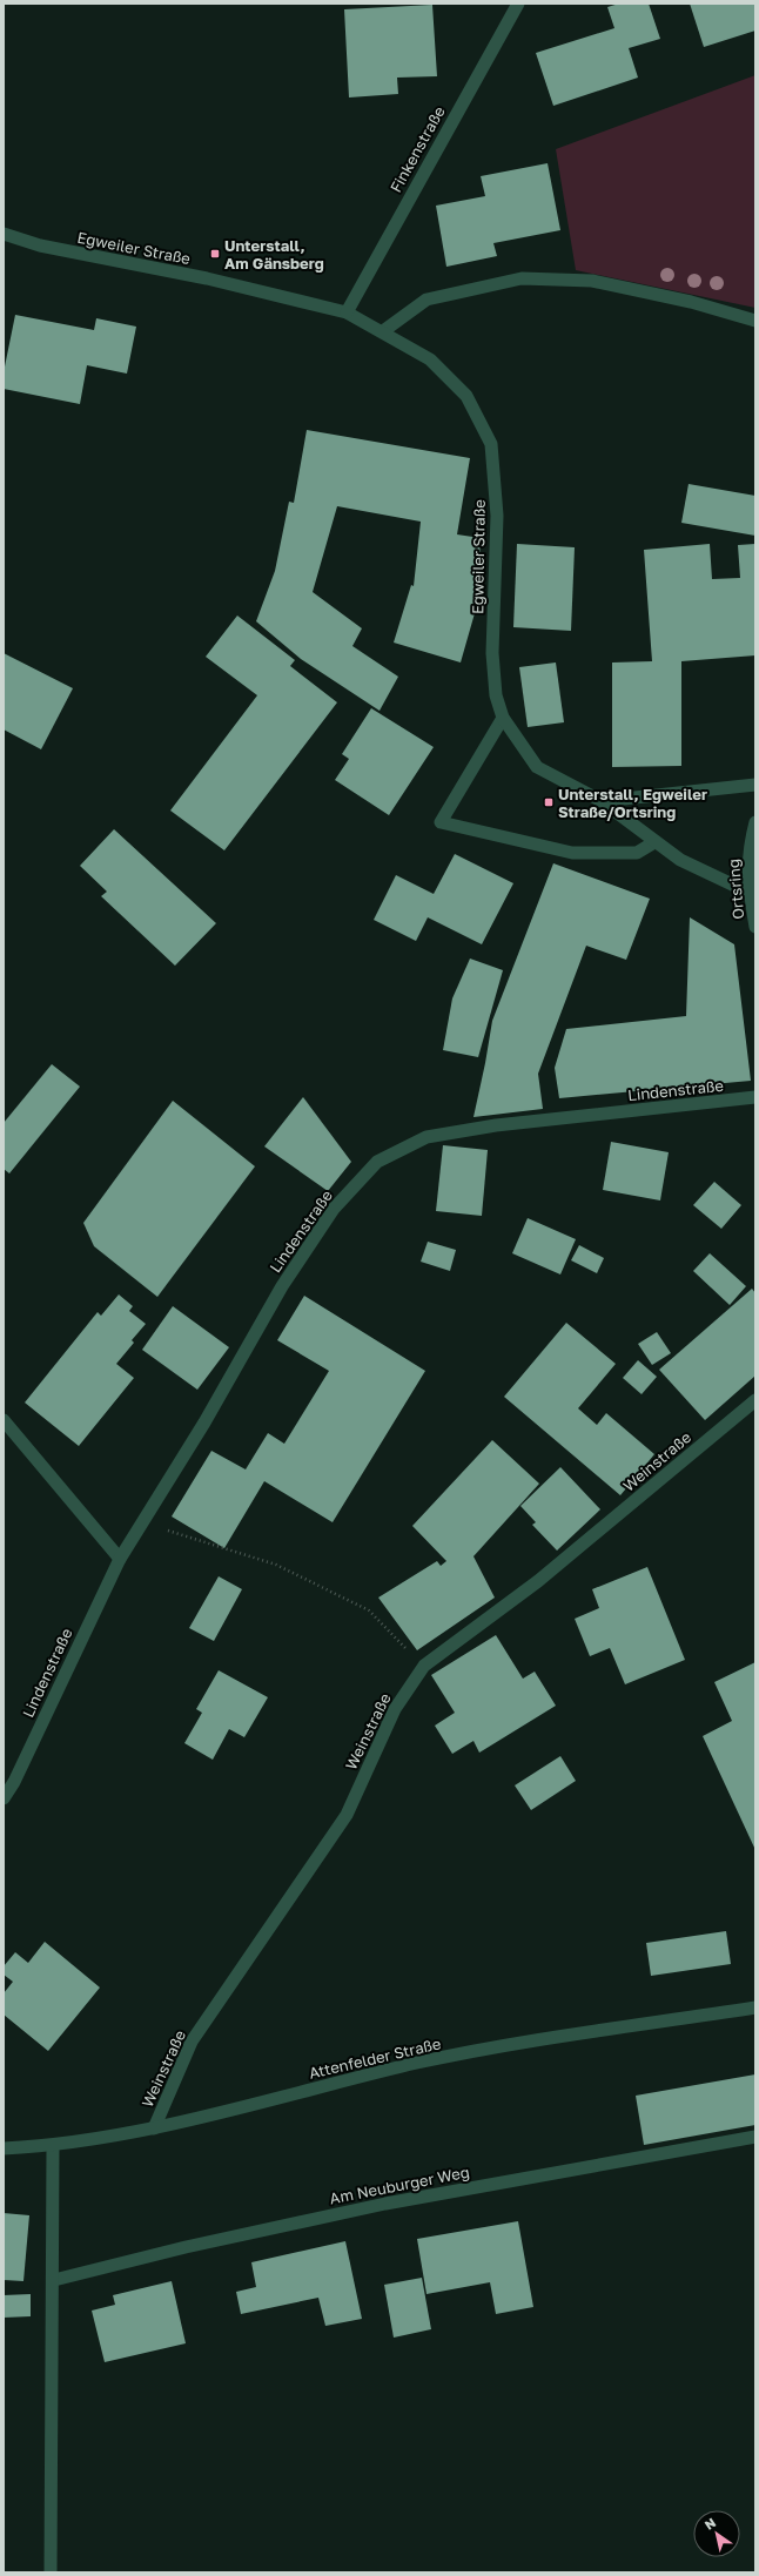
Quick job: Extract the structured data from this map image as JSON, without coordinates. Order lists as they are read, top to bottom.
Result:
{
  "streets": {
    "street": [
      "Finkenstraße",
      "Egweiler Straße",
      "Ortsring",
      "Lindenstraße",
      "Weinstraße",
      "Attenfelder Straße",
      "Am Neuburger Weg"
    ]
  },
  "crossings": [
    ["Finkenstraße", "Egweiler Straße"],
    ["Egweiler Straße", "Ortsring"],
    ["Weinstraße", "Attenfelder Straße"]
  ],
  "places": {
    "transit": ["Unterstall, Am Gänsberg", "Unterstall, Egweiler Straße/Ortsring"]
  },
  "north": "top left"
}
